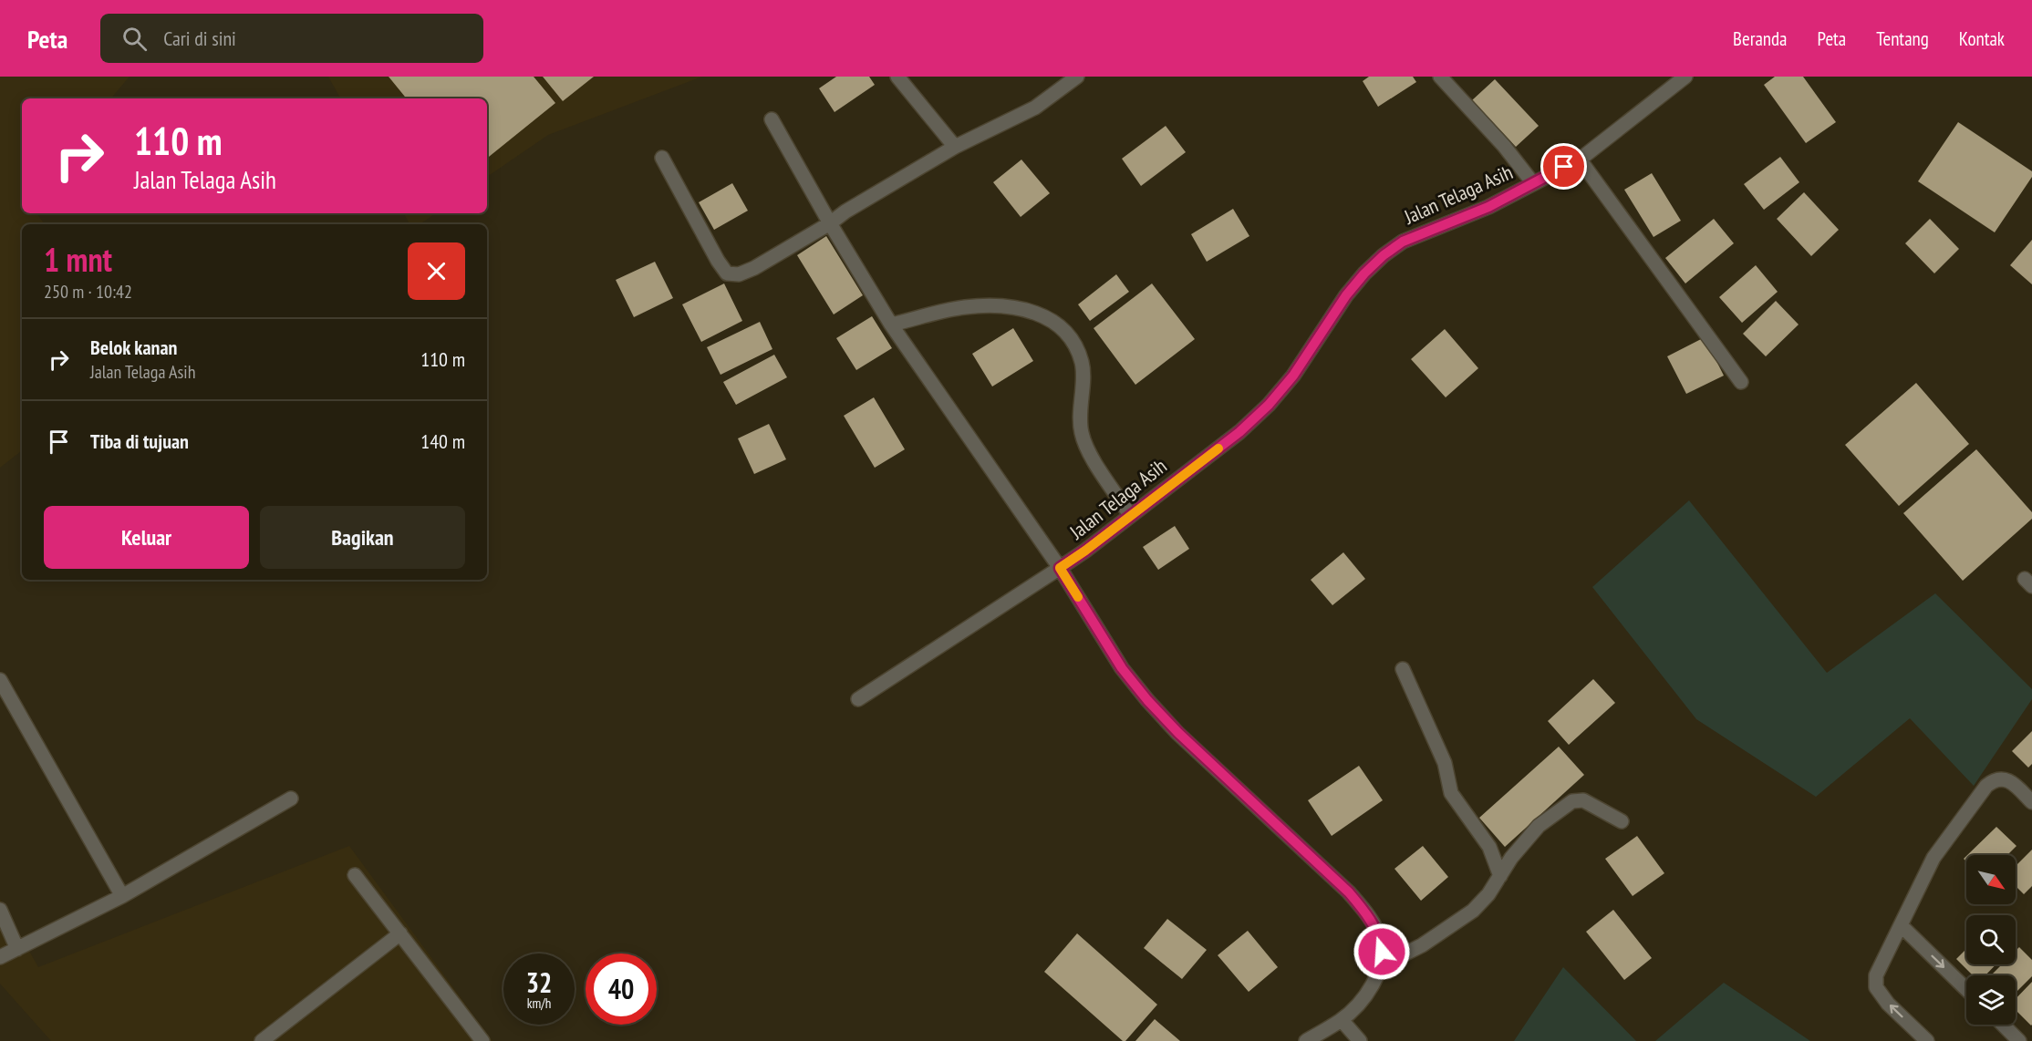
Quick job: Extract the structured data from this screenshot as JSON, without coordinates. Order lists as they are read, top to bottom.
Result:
{
  "streets": {
    "street": ["Jalan Telaga Asih"]
  },
  "north": "bottom right",
  "page": {
    "header": "Peta",
    "search": "Cari di sini",
    "nav": [
      "Beranda",
      "Peta",
      "Tentang",
      "Kontak"
    ],
    "turn": ["110 m", "Jalan Telaga Asih"],
    "heading": ["1 mnt", "250 m · 10:42"],
    "list": [
      {
        "name": "Belok kanan",
        "note": "Jalan Telaga Asih",
        "value": "110 m"
      },
      {
        "name": "Tiba di tujuan",
        "value": "140 m"
      }
    ],
    "buttons": ["Keluar", "Bagikan"],
    "speed": "32 km/h",
    "limit": "40"
  }
}
